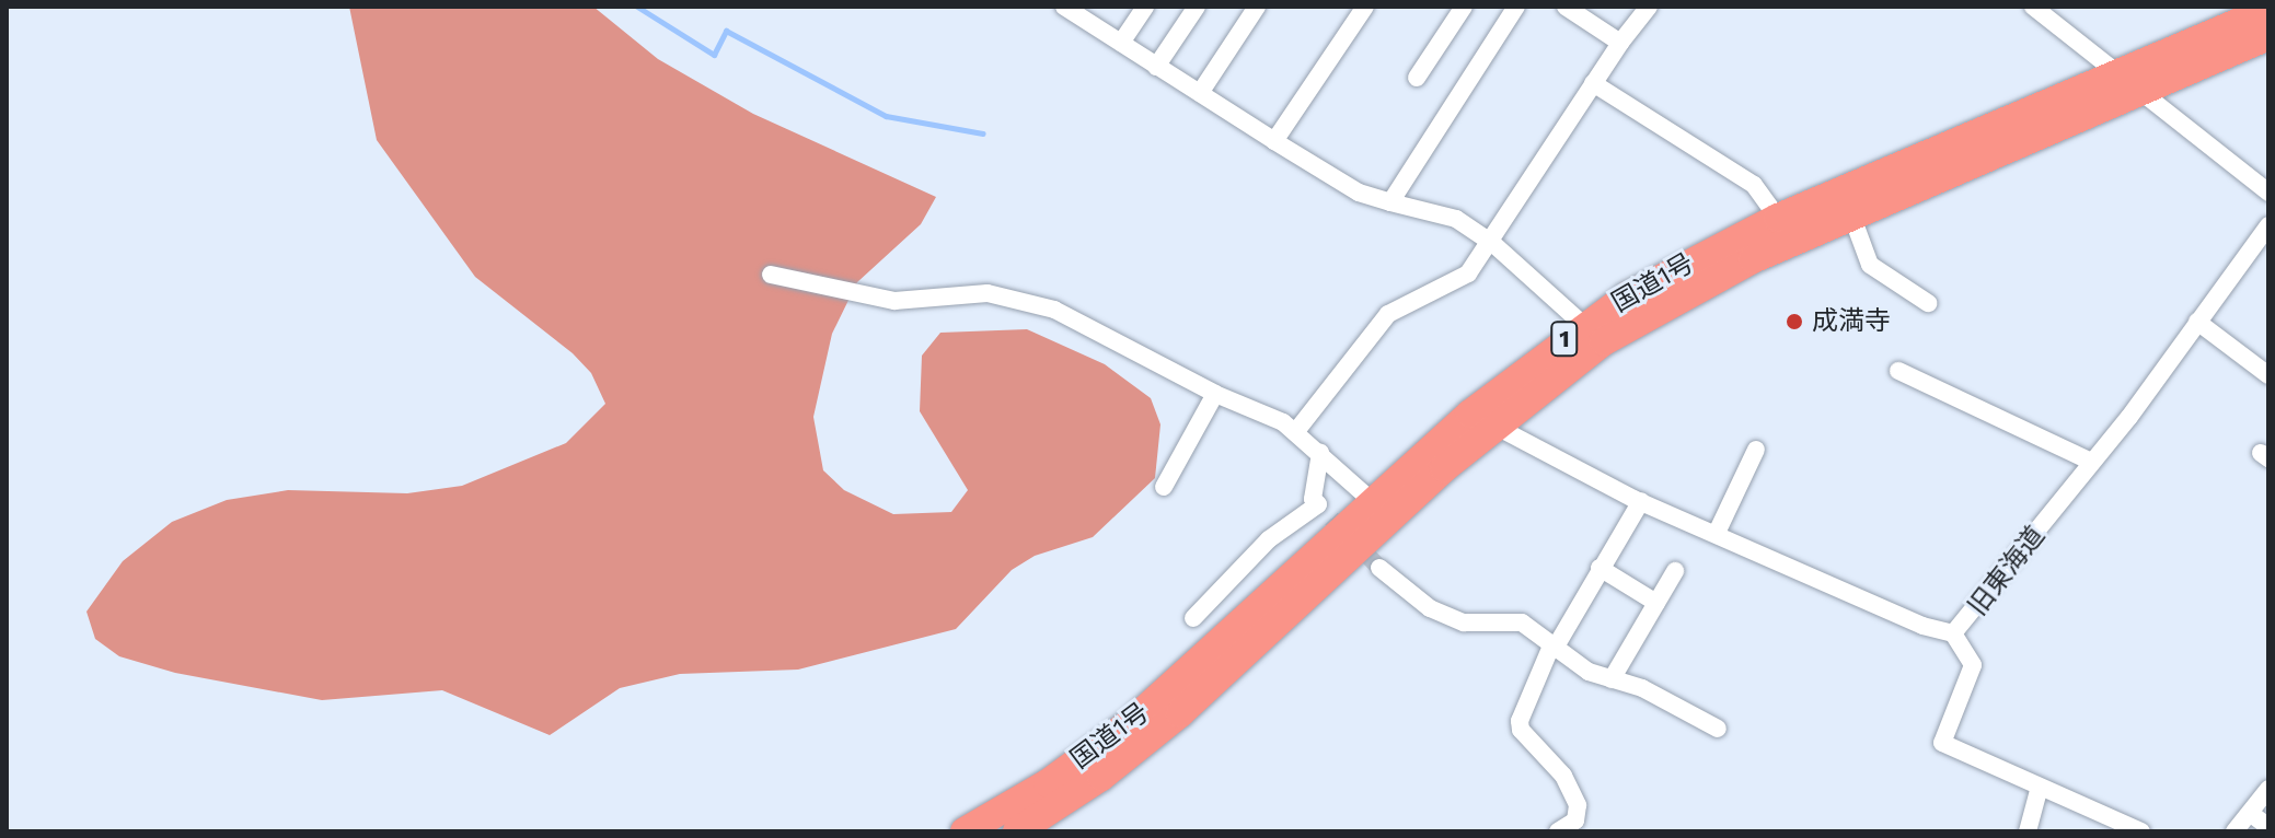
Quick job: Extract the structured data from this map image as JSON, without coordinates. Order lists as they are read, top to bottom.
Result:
{
  "streets": {
    "highway": ["国道1号", "1"],
    "street": ["旧東海道"]
  },
  "crossings": [
    ["国道1号", "旧東海道"]
  ],
  "places": ["成満寺"]
}
